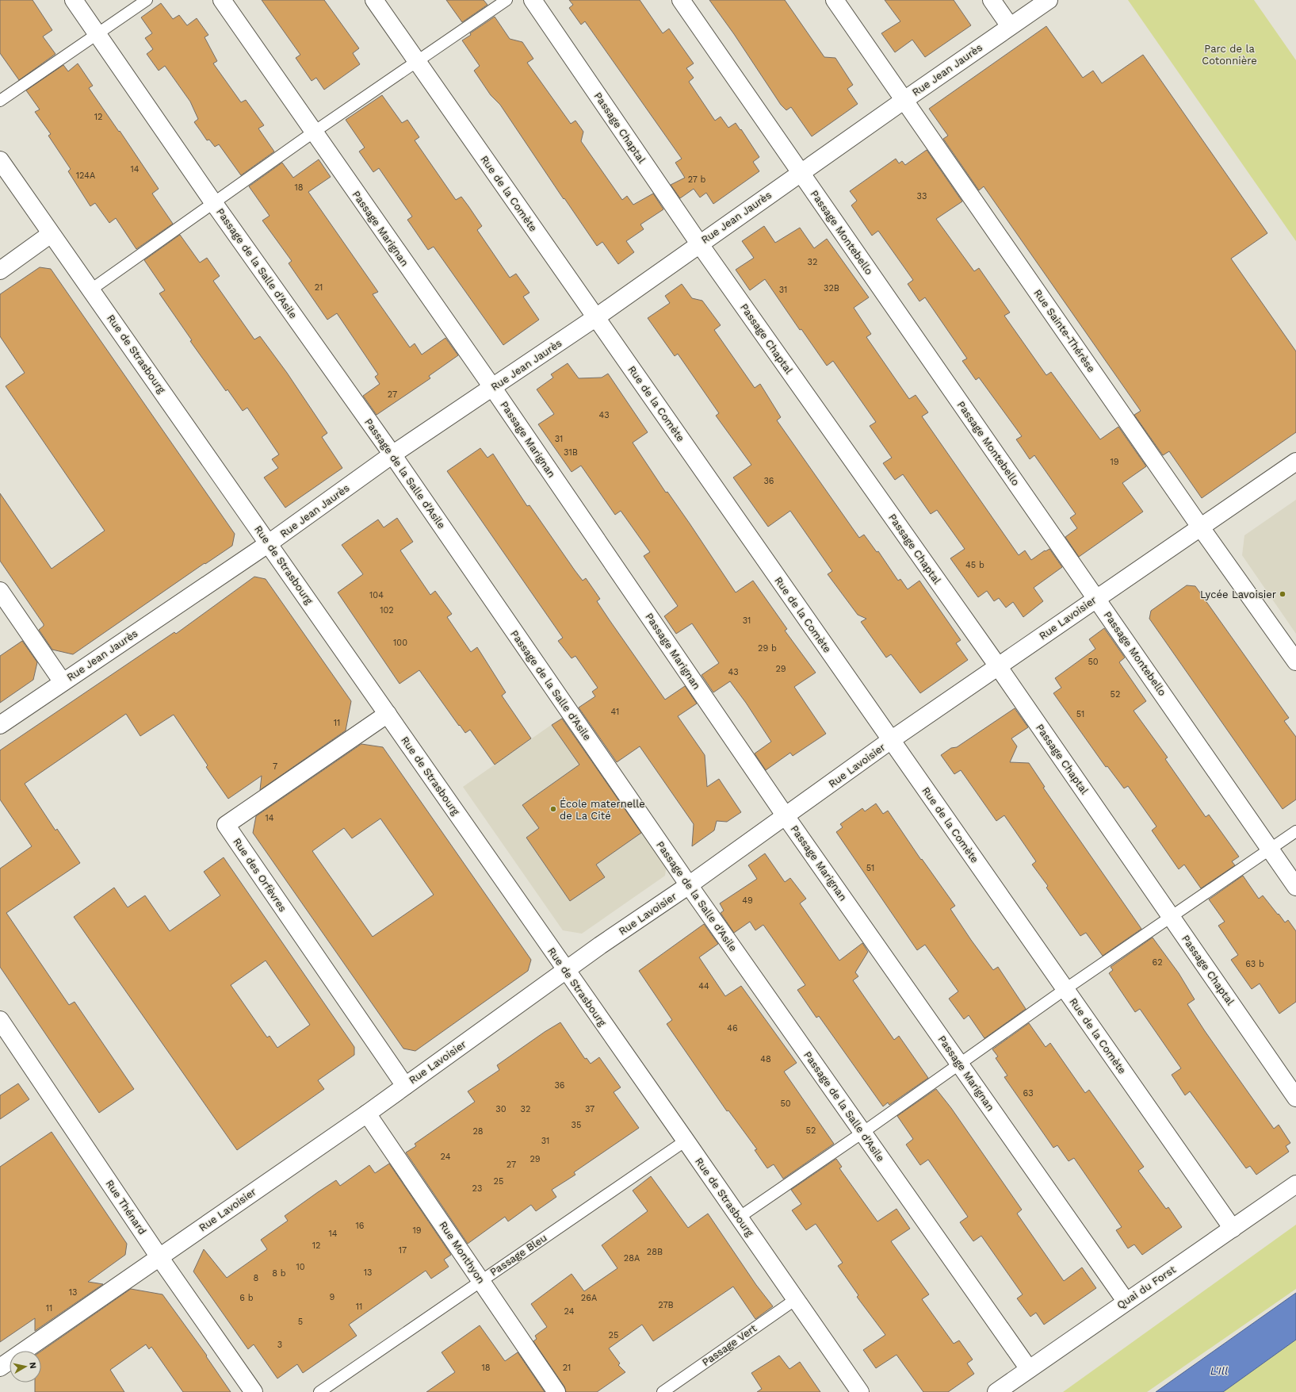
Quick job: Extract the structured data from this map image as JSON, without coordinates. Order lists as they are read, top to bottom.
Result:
{
  "streets": {
    "street": [
      "Rue Jean Jaurès",
      "Passage Chaptal",
      "Rue de la Comète",
      "Passage Marignan",
      "Passage Montebello",
      "Passage de la Salle d'Asile",
      "Rue Sainte-Thérèse",
      "Rue de Strasbourg",
      "Rue Lavoisier",
      "Rue des Orfèvres",
      "Rue Thénard",
      "Rue Monthyon",
      "Quai du Forst"
    ],
    "lane": ["Passage Bleu", "Passage Vert"]
  },
  "crossings": [
    ["Rue Jean Jaurès", "Passage Chaptal"],
    ["Rue Jean Jaurès", "Rue de la Comète"],
    ["Rue Jean Jaurès", "Passage Marignan"],
    ["Rue Jean Jaurès", "Passage Montebello"],
    ["Rue Jean Jaurès", "Passage de la Salle d'Asile"],
    ["Rue Jean Jaurès", "Rue Sainte-Thérèse"],
    ["Rue Jean Jaurès", "Rue de Strasbourg"],
    ["Passage Chaptal", "Rue Lavoisier"],
    ["Rue de la Comète", "Rue Lavoisier"],
    ["Rue de la Comète", "Quai du Forst"],
    ["Passage Marignan", "Rue Lavoisier"],
    ["Passage Marignan", "Quai du Forst"],
    ["Passage Montebello", "Rue Lavoisier"],
    ["Passage de la Salle d'Asile", "Rue Lavoisier"],
    ["Passage de la Salle d'Asile", "Quai du Forst"],
    ["Rue Sainte-Thérèse", "Rue Lavoisier"],
    ["Rue de Strasbourg", "Rue Lavoisier"],
    ["Rue de Strasbourg", "Rue des Orfèvres"],
    ["Rue de Strasbourg", "Passage Bleu"],
    ["Rue de Strasbourg", "Passage Vert"],
    ["Rue Lavoisier", "Rue des Orfèvres"],
    ["Rue Lavoisier", "Rue Thénard"],
    ["Rue Lavoisier", "Rue Monthyon"],
    ["Rue Monthyon", "Passage Bleu"]
  ],
  "water": ["L'Ill"],
  "parks": ["Parc de la Cotonnière"],
  "places": ["Lycée Lavoisier", "École maternelle de La Cité"],
  "house_numbers": [
    "12",
    "14",
    "124A",
    "27 b",
    "18",
    "33",
    "32",
    "21",
    "32B",
    "31",
    "27",
    "43",
    "31",
    "31B",
    "19",
    "36",
    "45 b",
    "104",
    "102",
    "31",
    "100",
    "29 b",
    "50",
    "29",
    "43",
    "52",
    "41",
    "51",
    "11",
    "7",
    "14",
    "51",
    "49",
    "62",
    "63 b",
    "44",
    "46",
    "48",
    "36",
    "63",
    "50",
    "30",
    "32",
    "37",
    "35",
    "52",
    "28",
    "31",
    "24",
    "29",
    "27",
    "25",
    "23",
    "16",
    "19",
    "14",
    "12",
    "17",
    "28B",
    "28A",
    "10",
    "13",
    "8 b",
    "8",
    "13",
    "9",
    "6 b",
    "26A",
    "27B",
    "11",
    "11",
    "24",
    "5",
    "25",
    "3",
    "18",
    "21"
  ],
  "north": "right"
}
